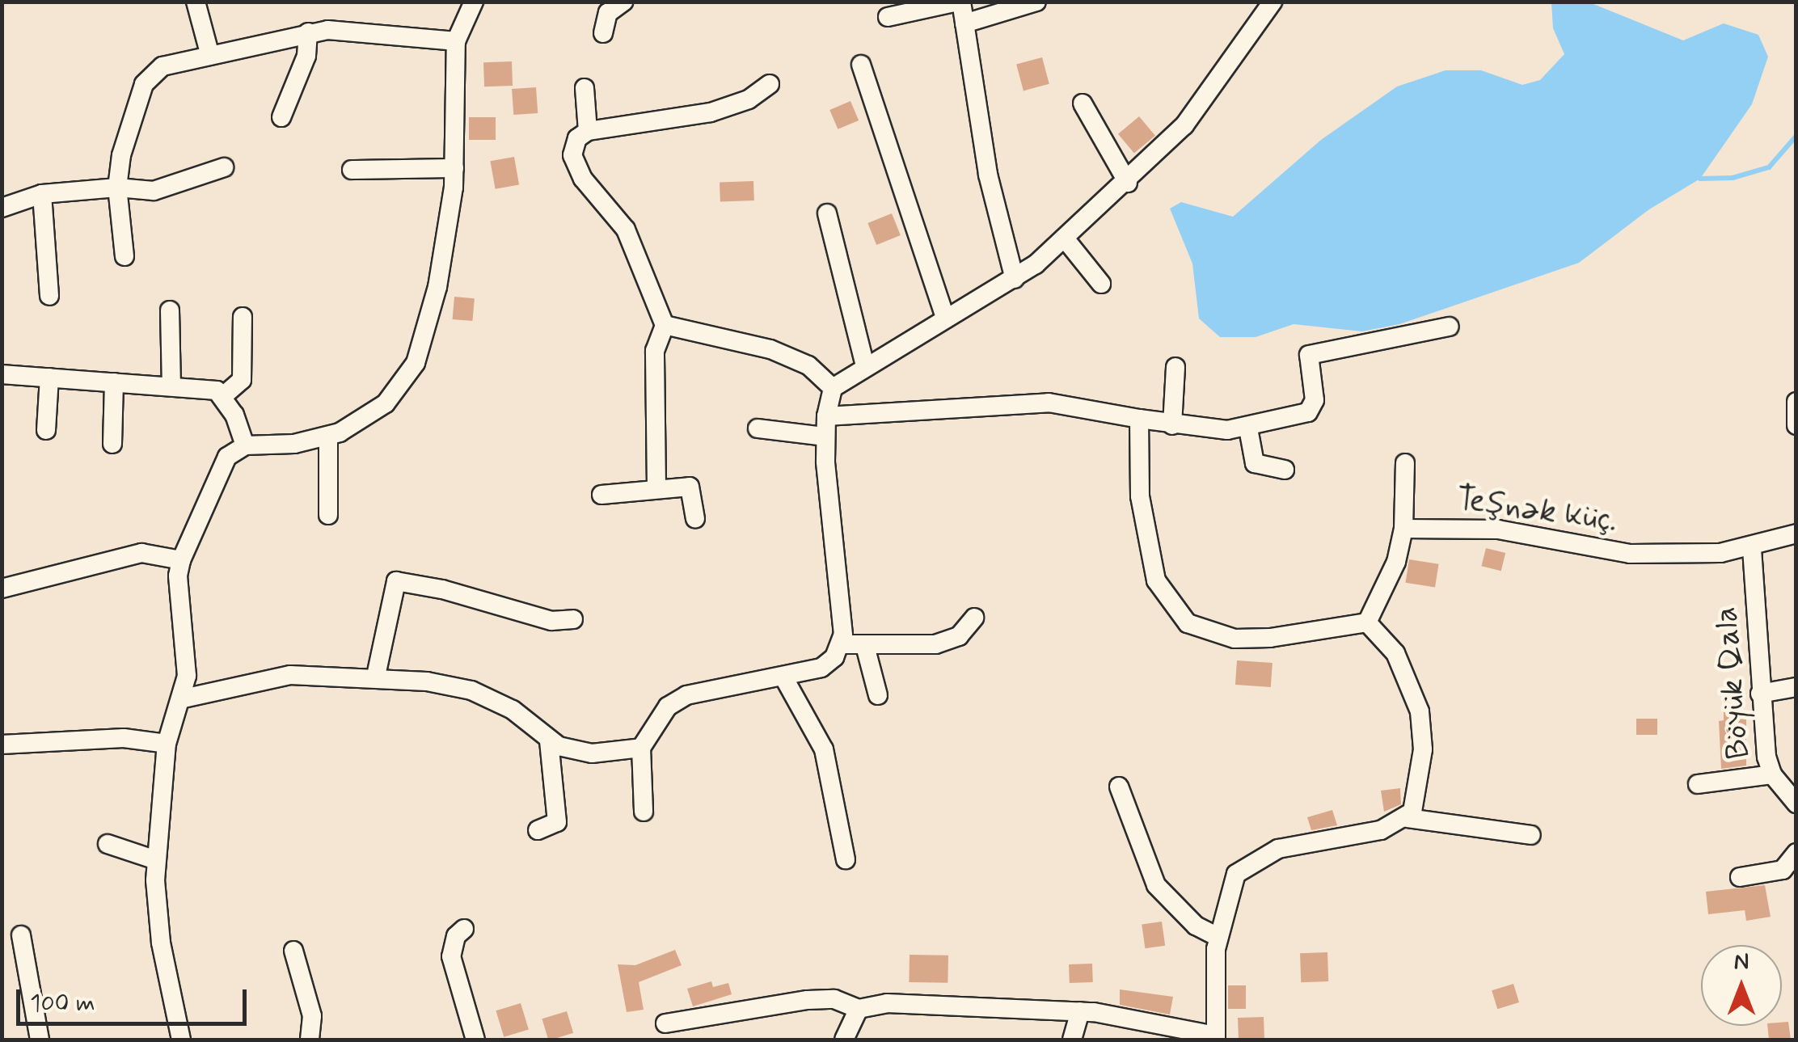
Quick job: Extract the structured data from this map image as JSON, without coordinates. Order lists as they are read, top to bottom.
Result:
{
  "streets": {
    "street": ["Teşnək küç.", "Böyük Qala"]
  },
  "crossings": [
    ["Teşnək küç.", "Böyük Qala"]
  ],
  "scale_bar": "100 m",
  "north": "top"
}
